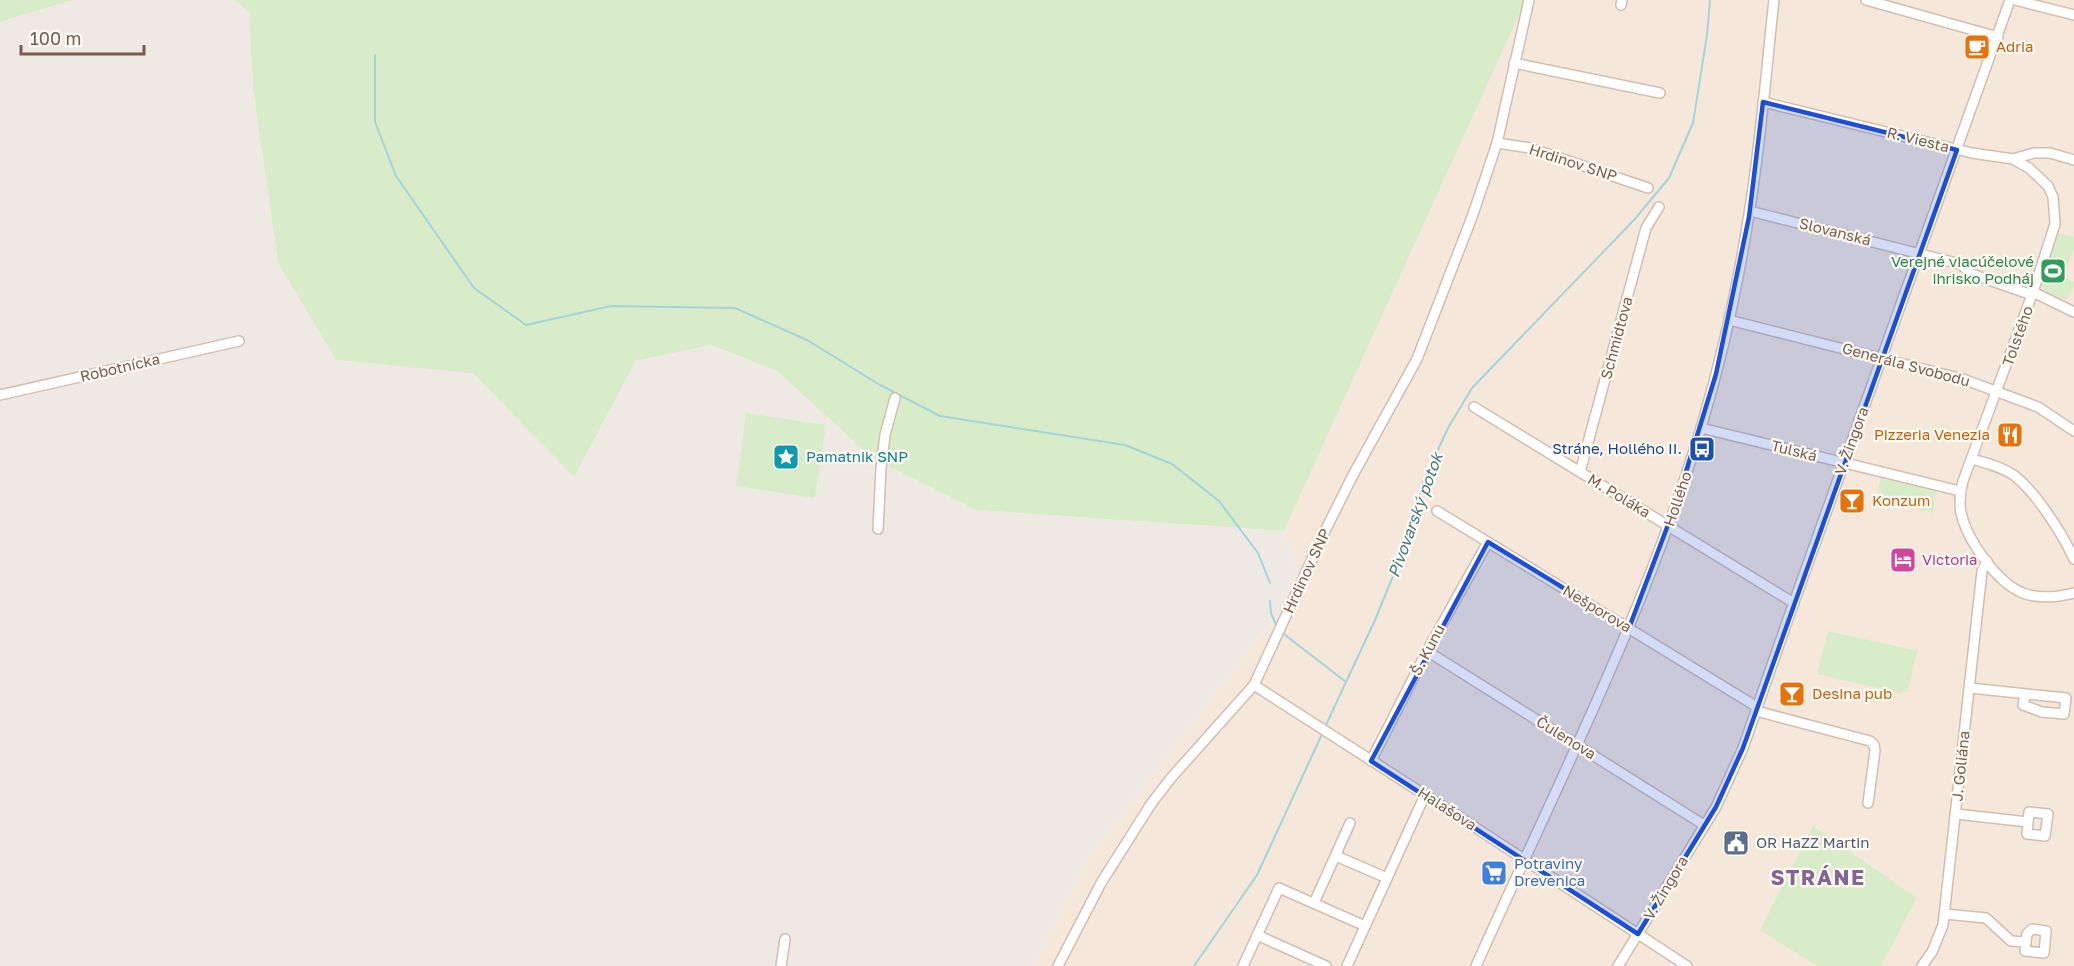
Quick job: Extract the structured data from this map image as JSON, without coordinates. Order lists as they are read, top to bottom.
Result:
{
  "streets": {
    "street": [
      "R. Viesta",
      "Hrdinov SNP",
      "Slovanská",
      "Tolstého",
      "Schmidtova",
      "Generála Svobodu",
      "Robotnícka",
      "V. Žingora",
      "Tulská",
      "M. Poláka",
      "Hollého",
      "Nešporova",
      "Š. Kunu",
      "Čulenova",
      "J. Goliána",
      "Halašova"
    ]
  },
  "crossings": [
    ["R. Viesta", "Tolstého"],
    ["R. Viesta", "V. Žingora"],
    ["R. Viesta", "Hollého"],
    ["Hrdinov SNP", "Halašova"],
    ["Slovanská", "Tolstého"],
    ["Slovanská", "V. Žingora"],
    ["Slovanská", "Hollého"],
    ["Tolstého", "Generála Svobodu"],
    ["Tolstého", "Tulská"],
    ["Schmidtova", "M. Poláka"],
    ["Generála Svobodu", "V. Žingora"],
    ["Generála Svobodu", "Hollého"],
    ["V. Žingora", "Tulská"],
    ["V. Žingora", "M. Poláka"],
    ["V. Žingora", "Nešporova"],
    ["V. Žingora", "Čulenova"],
    ["V. Žingora", "Halašova"],
    ["Tulská", "Hollého"],
    ["M. Poláka", "Hollého"],
    ["Hollého", "Nešporova"],
    ["Hollého", "Čulenova"],
    ["Hollého", "Halašova"],
    ["Nešporova", "Š. Kunu"],
    ["Š. Kunu", "Čulenova"],
    ["Š. Kunu", "Halašova"]
  ],
  "districts": ["STRÁNE"],
  "water": ["Pivovarský potok"],
  "places": {
    "cafe": ["Adria"],
    "sports": ["Verejné viacúčelové ihrisko Podháj"],
    "restaurant": ["Pizzeria Venezia"],
    "bus stop": ["Stráne, Hollého II."],
    "place": ["Pamatnik SNP"],
    "bar": ["Konzum", "Desina pub"],
    "hotel": ["Victoria"],
    "public building": ["OR HaZZ Martin"],
    "supermarket": ["Potraviny Drevenica"]
  },
  "scale_bar": "100 m"
}
